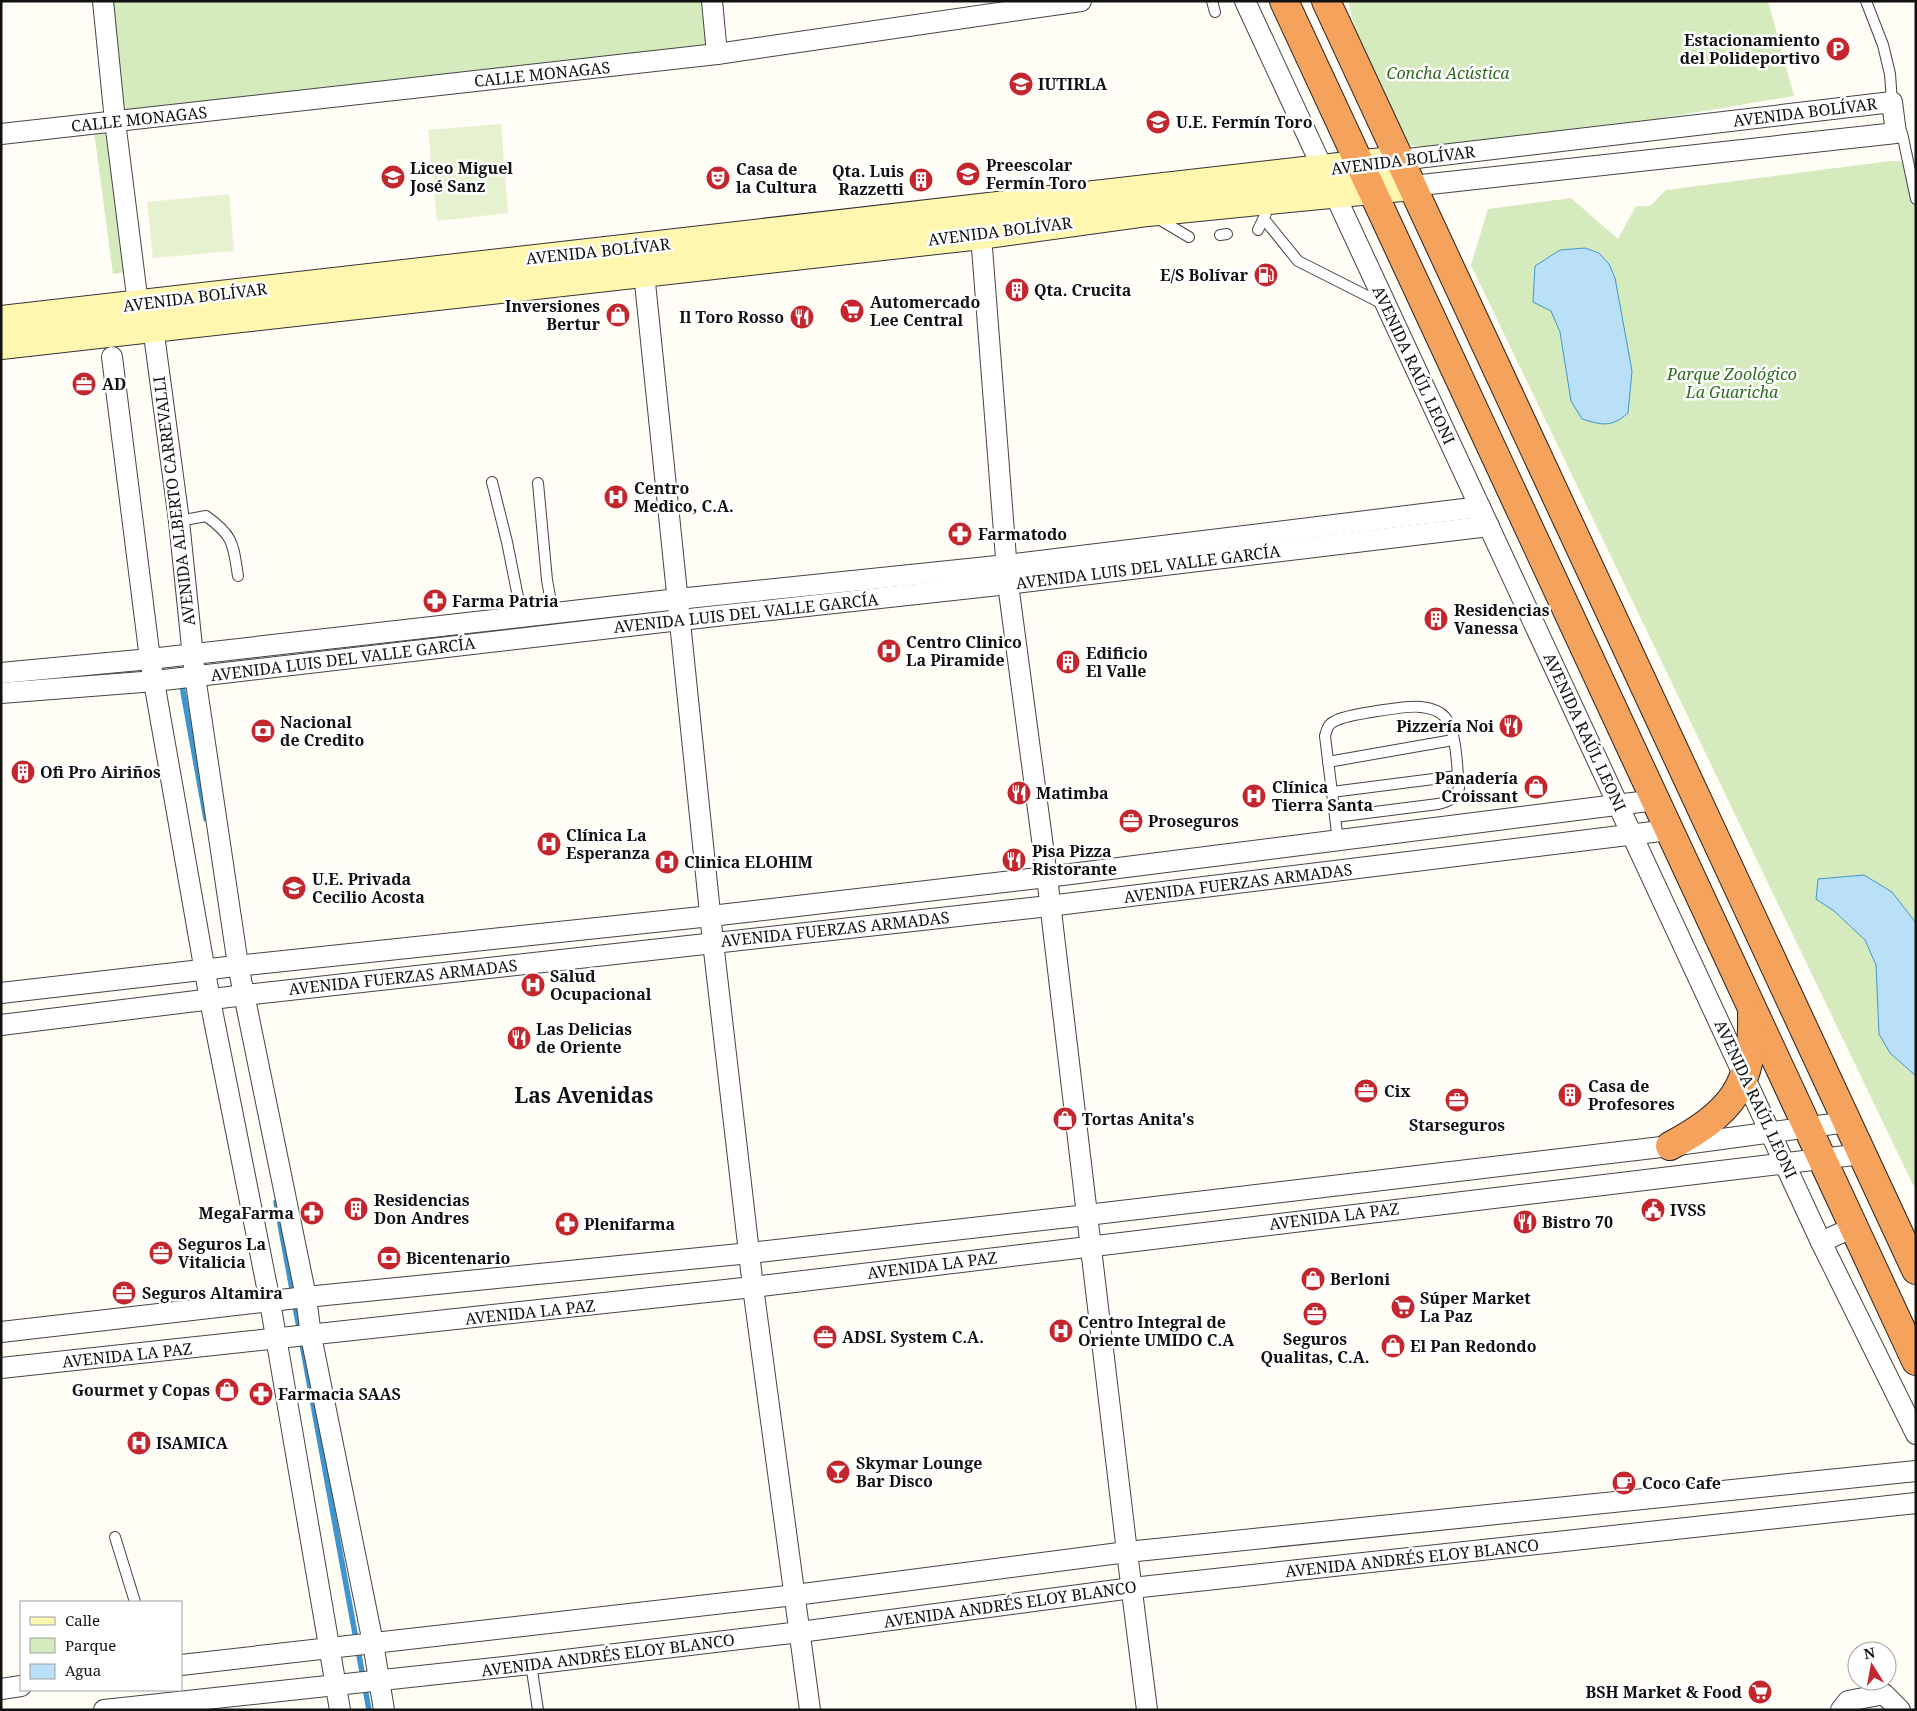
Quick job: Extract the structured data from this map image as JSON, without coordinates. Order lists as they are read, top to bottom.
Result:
{
  "streets": {
    "street": [
      "CALLE MONAGAS",
      "AVENIDA BOLÍVAR",
      "AVENIDA RAÚL LEONI",
      "AVENIDA ALBERTO CARREVALLI",
      "AVENIDA LUIS DEL VALLE GARCÍA",
      "AVENIDA FUERZAS ARMADAS",
      "AVENIDA LA PAZ",
      "AVENIDA ANDRÉS ELOY BLANCO"
    ]
  },
  "crossings": [
    ["AVENIDA BOLÍVAR", "AVENIDA RAÚL LEONI"],
    ["AVENIDA BOLÍVAR", "AVENIDA ALBERTO CARREVALLI"],
    ["AVENIDA RAÚL LEONI", "AVENIDA LUIS DEL VALLE GARCÍA"],
    ["AVENIDA RAÚL LEONI", "AVENIDA FUERZAS ARMADAS"],
    ["AVENIDA RAÚL LEONI", "AVENIDA LA PAZ"],
    ["AVENIDA ALBERTO CARREVALLI", "AVENIDA LUIS DEL VALLE GARCÍA"],
    ["AVENIDA ALBERTO CARREVALLI", "AVENIDA FUERZAS ARMADAS"],
    ["AVENIDA ALBERTO CARREVALLI", "AVENIDA LA PAZ"]
  ],
  "districts": ["Las Avenidas"],
  "parks": ["Concha Acústica", "Parque Zoológico La Guaricha"],
  "places": {
    "parking": ["Estacionamiento del Polideportivo"],
    "school or university": [
      "IUTIRLA",
      "U.E. Fermín Toro",
      "Preescolar Fermín Toro",
      "Liceo Miguel José Sanz",
      "U.E. Privada Cecilio Acosta"
    ],
    "theatre": ["Casa de la Cultura"],
    "building": [
      "Qta. Luis Razzetti",
      "Qta. Crucita",
      "Residencias Vanessa",
      "Edificio El Valle",
      "Ofi Pro Airiños",
      "Casa de Profesores",
      "Residencias Don Andres"
    ],
    "fuel station": ["E/S Bolívar"],
    "supermarket": ["Automercado Lee Central", "Súper Market La Paz", "BSH Market & Food"],
    "shop": [
      "Inversiones Bertur",
      "Panadería Croissant",
      "Tortas Anita's",
      "Berloni",
      "El Pan Redondo",
      "Gourmet y Copas"
    ],
    "restaurant": [
      "Il Toro Rosso",
      "Pizzería Noi",
      "Matimba",
      "Pisa Pizza Ristorante",
      "Las Delicias de Oriente",
      "Bistro 70"
    ],
    "office": [
      "AD",
      "Proseguros",
      "Cix",
      "Starseguros",
      "Seguros La Vitalicia",
      "Seguros Altamira",
      "Seguros Qualitas, C.A.",
      "ADSL System C.A."
    ],
    "hospital": [
      "Centro Medico, C.A.",
      "Centro Clinico La Piramide",
      "Clínica Tierra Santa",
      "Clínica La Esperanza",
      "Clinica ELOHIM",
      "Salud Ocupacional",
      "Centro Integral de Oriente UMIDO C.A",
      "ISAMICA"
    ],
    "pharmacy": [
      "Farmatodo",
      "Farma Patria",
      "MegaFarma",
      "Plenifarma",
      "Farmacia SAAS"
    ],
    "bank": ["Nacional de Credito", "Bicentenario"],
    "public building": ["IVSS"],
    "bar": ["Skymar Lounge Bar Disco"],
    "cafe": ["Coco Cafe"]
  },
  "legend": ["Calle", "Parque", "Agua"],
  "north": "top"
}
